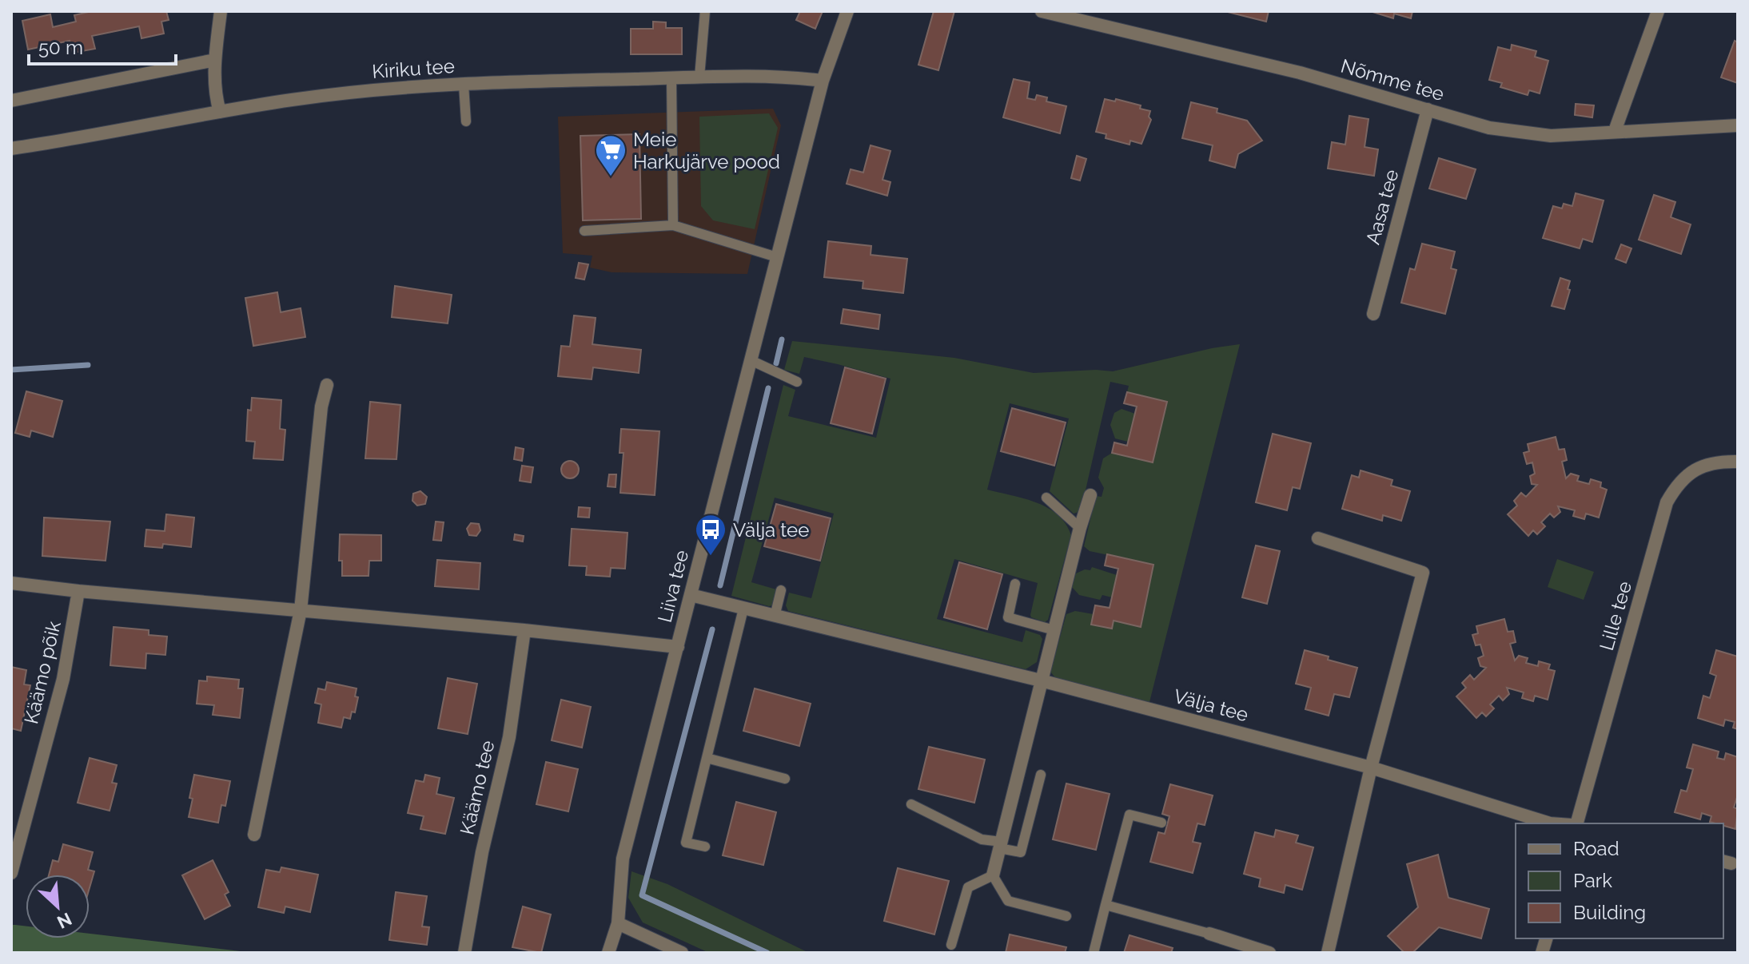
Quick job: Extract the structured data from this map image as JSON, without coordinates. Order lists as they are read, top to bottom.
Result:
{
  "streets": {
    "street": [
      "Kiriku tee",
      "Nõmme tee",
      "Aasa tee",
      "Liiva tee",
      "Lille tee",
      "Käämo põik",
      "Välja tee",
      "Käämo tee"
    ]
  },
  "crossings": [
    ["Kiriku tee", "Liiva tee"],
    ["Nõmme tee", "Aasa tee"],
    ["Liiva tee", "Välja tee"]
  ],
  "places": {
    "supermarket": ["Meie Harkujärve pood"],
    "bus stop": ["Välja tee"]
  },
  "legend": ["Road", "Park", "Building"],
  "scale_bar": "50 m",
  "north": "bottom right"
}
